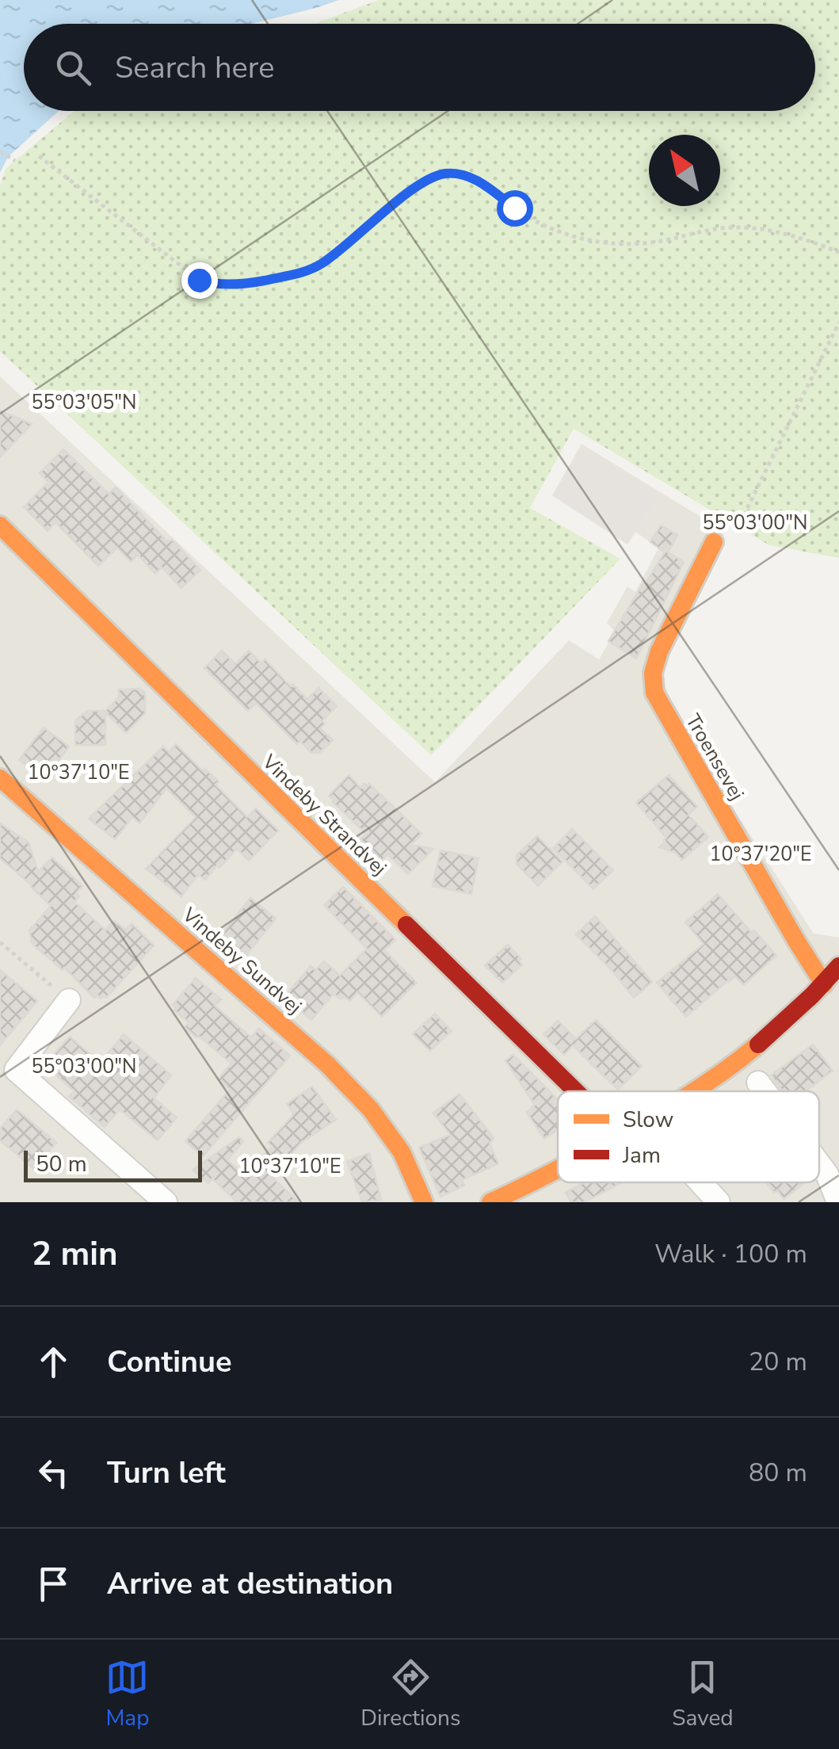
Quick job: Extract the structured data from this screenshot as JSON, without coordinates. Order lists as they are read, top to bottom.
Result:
{
  "streets": {
    "street": ["Troensevej", "Vindeby Strandvej", "Vindeby Sundvej"]
  },
  "legend": ["Slow", "Jam"],
  "scale_bar": "50 m",
  "north": "top left",
  "page": {
    "search": "Search here",
    "scale": "50 m",
    "heading": ["2 min", "Walk · 100 m"],
    "list": [
      ["Continue", "20 m"],
      ["Turn left", "80 m"],
      "Arrive at destination"
    ],
    "nav": ["Map", "Directions", "Saved"]
  },
  "coordinates": [
    "55°03'05\"N",
    "55°03'00\"N",
    "10°37'10\"E",
    "10°37'20\"E"
  ]
}
